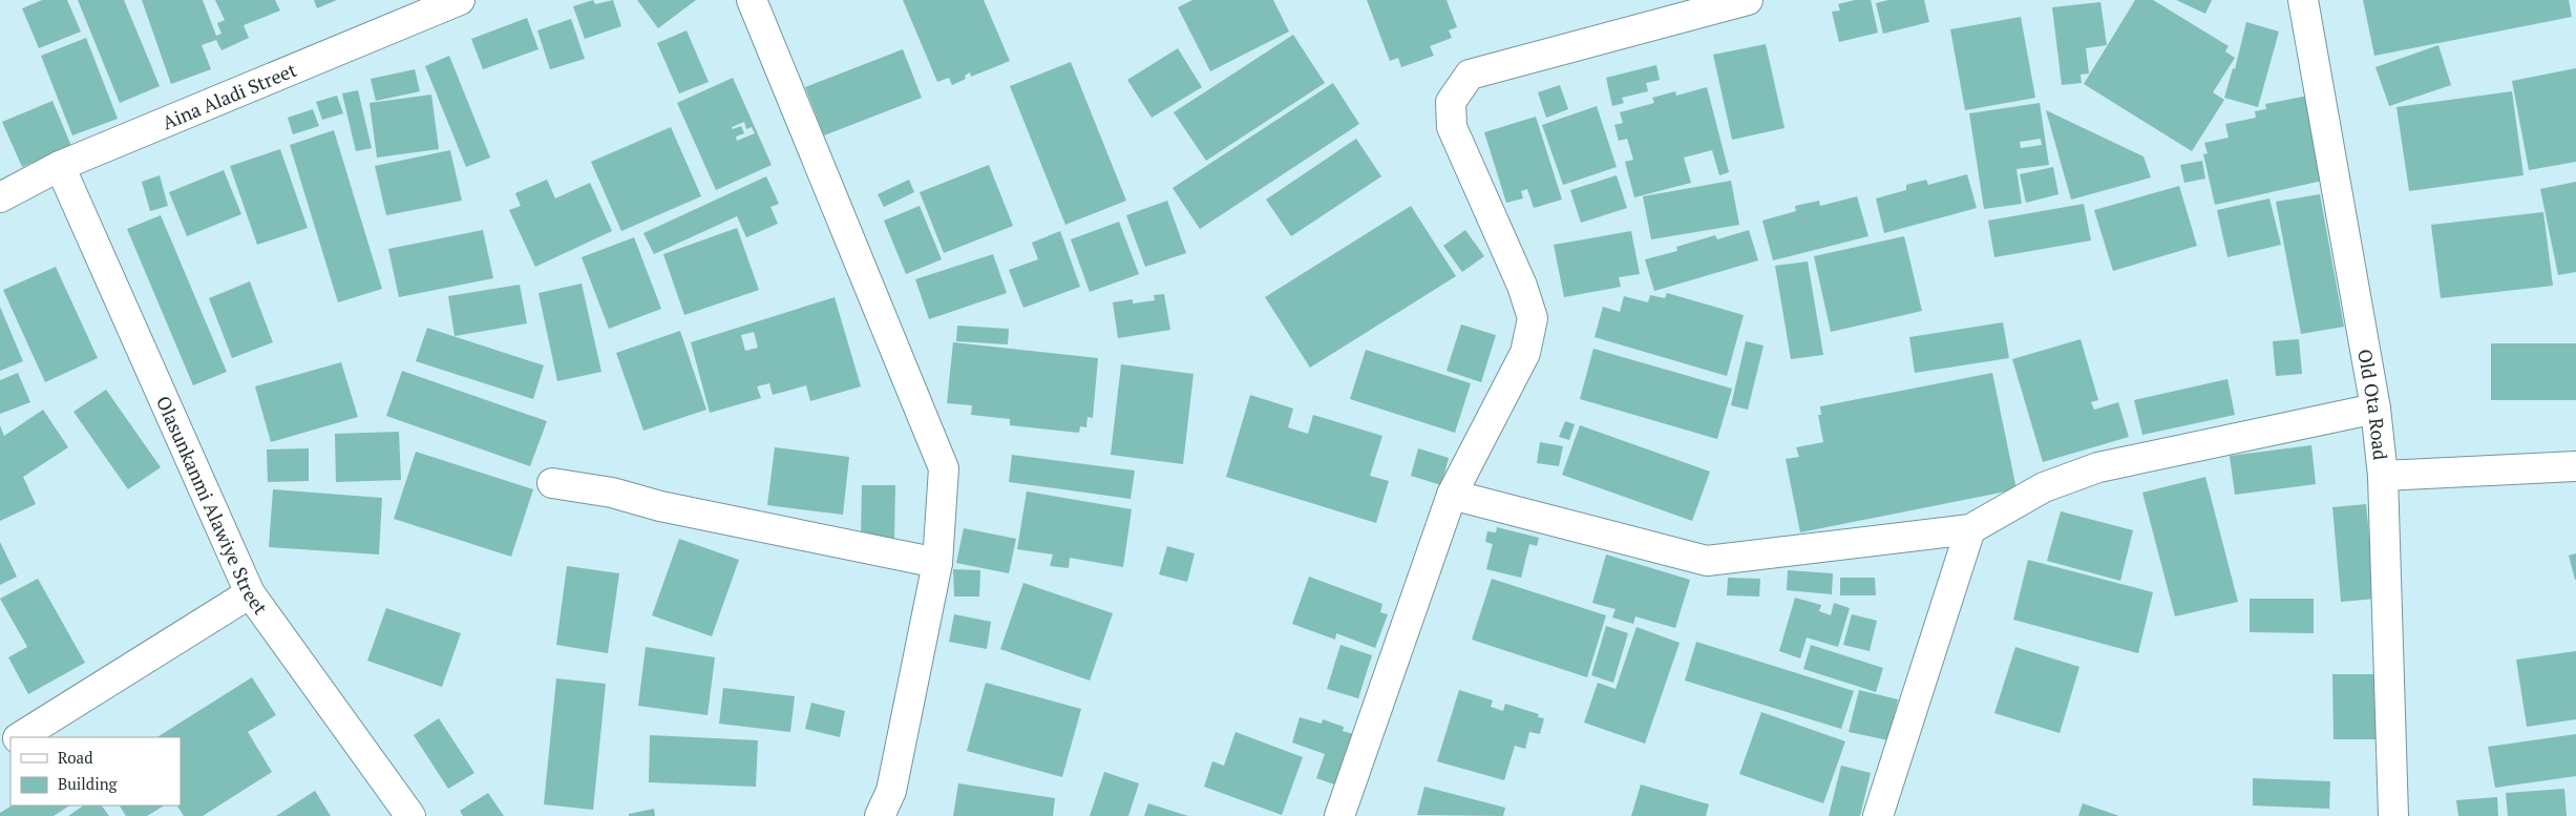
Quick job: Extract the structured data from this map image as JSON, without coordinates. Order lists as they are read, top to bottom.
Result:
{
  "streets": {
    "street": ["Aina Aladi Street", "Old Ota Road", "Olasunkanmi Alawiye Street"]
  },
  "crossings": [
    ["Aina Aladi Street", "Olasunkanmi Alawiye Street"]
  ],
  "legend": ["Road", "Building"]
}
